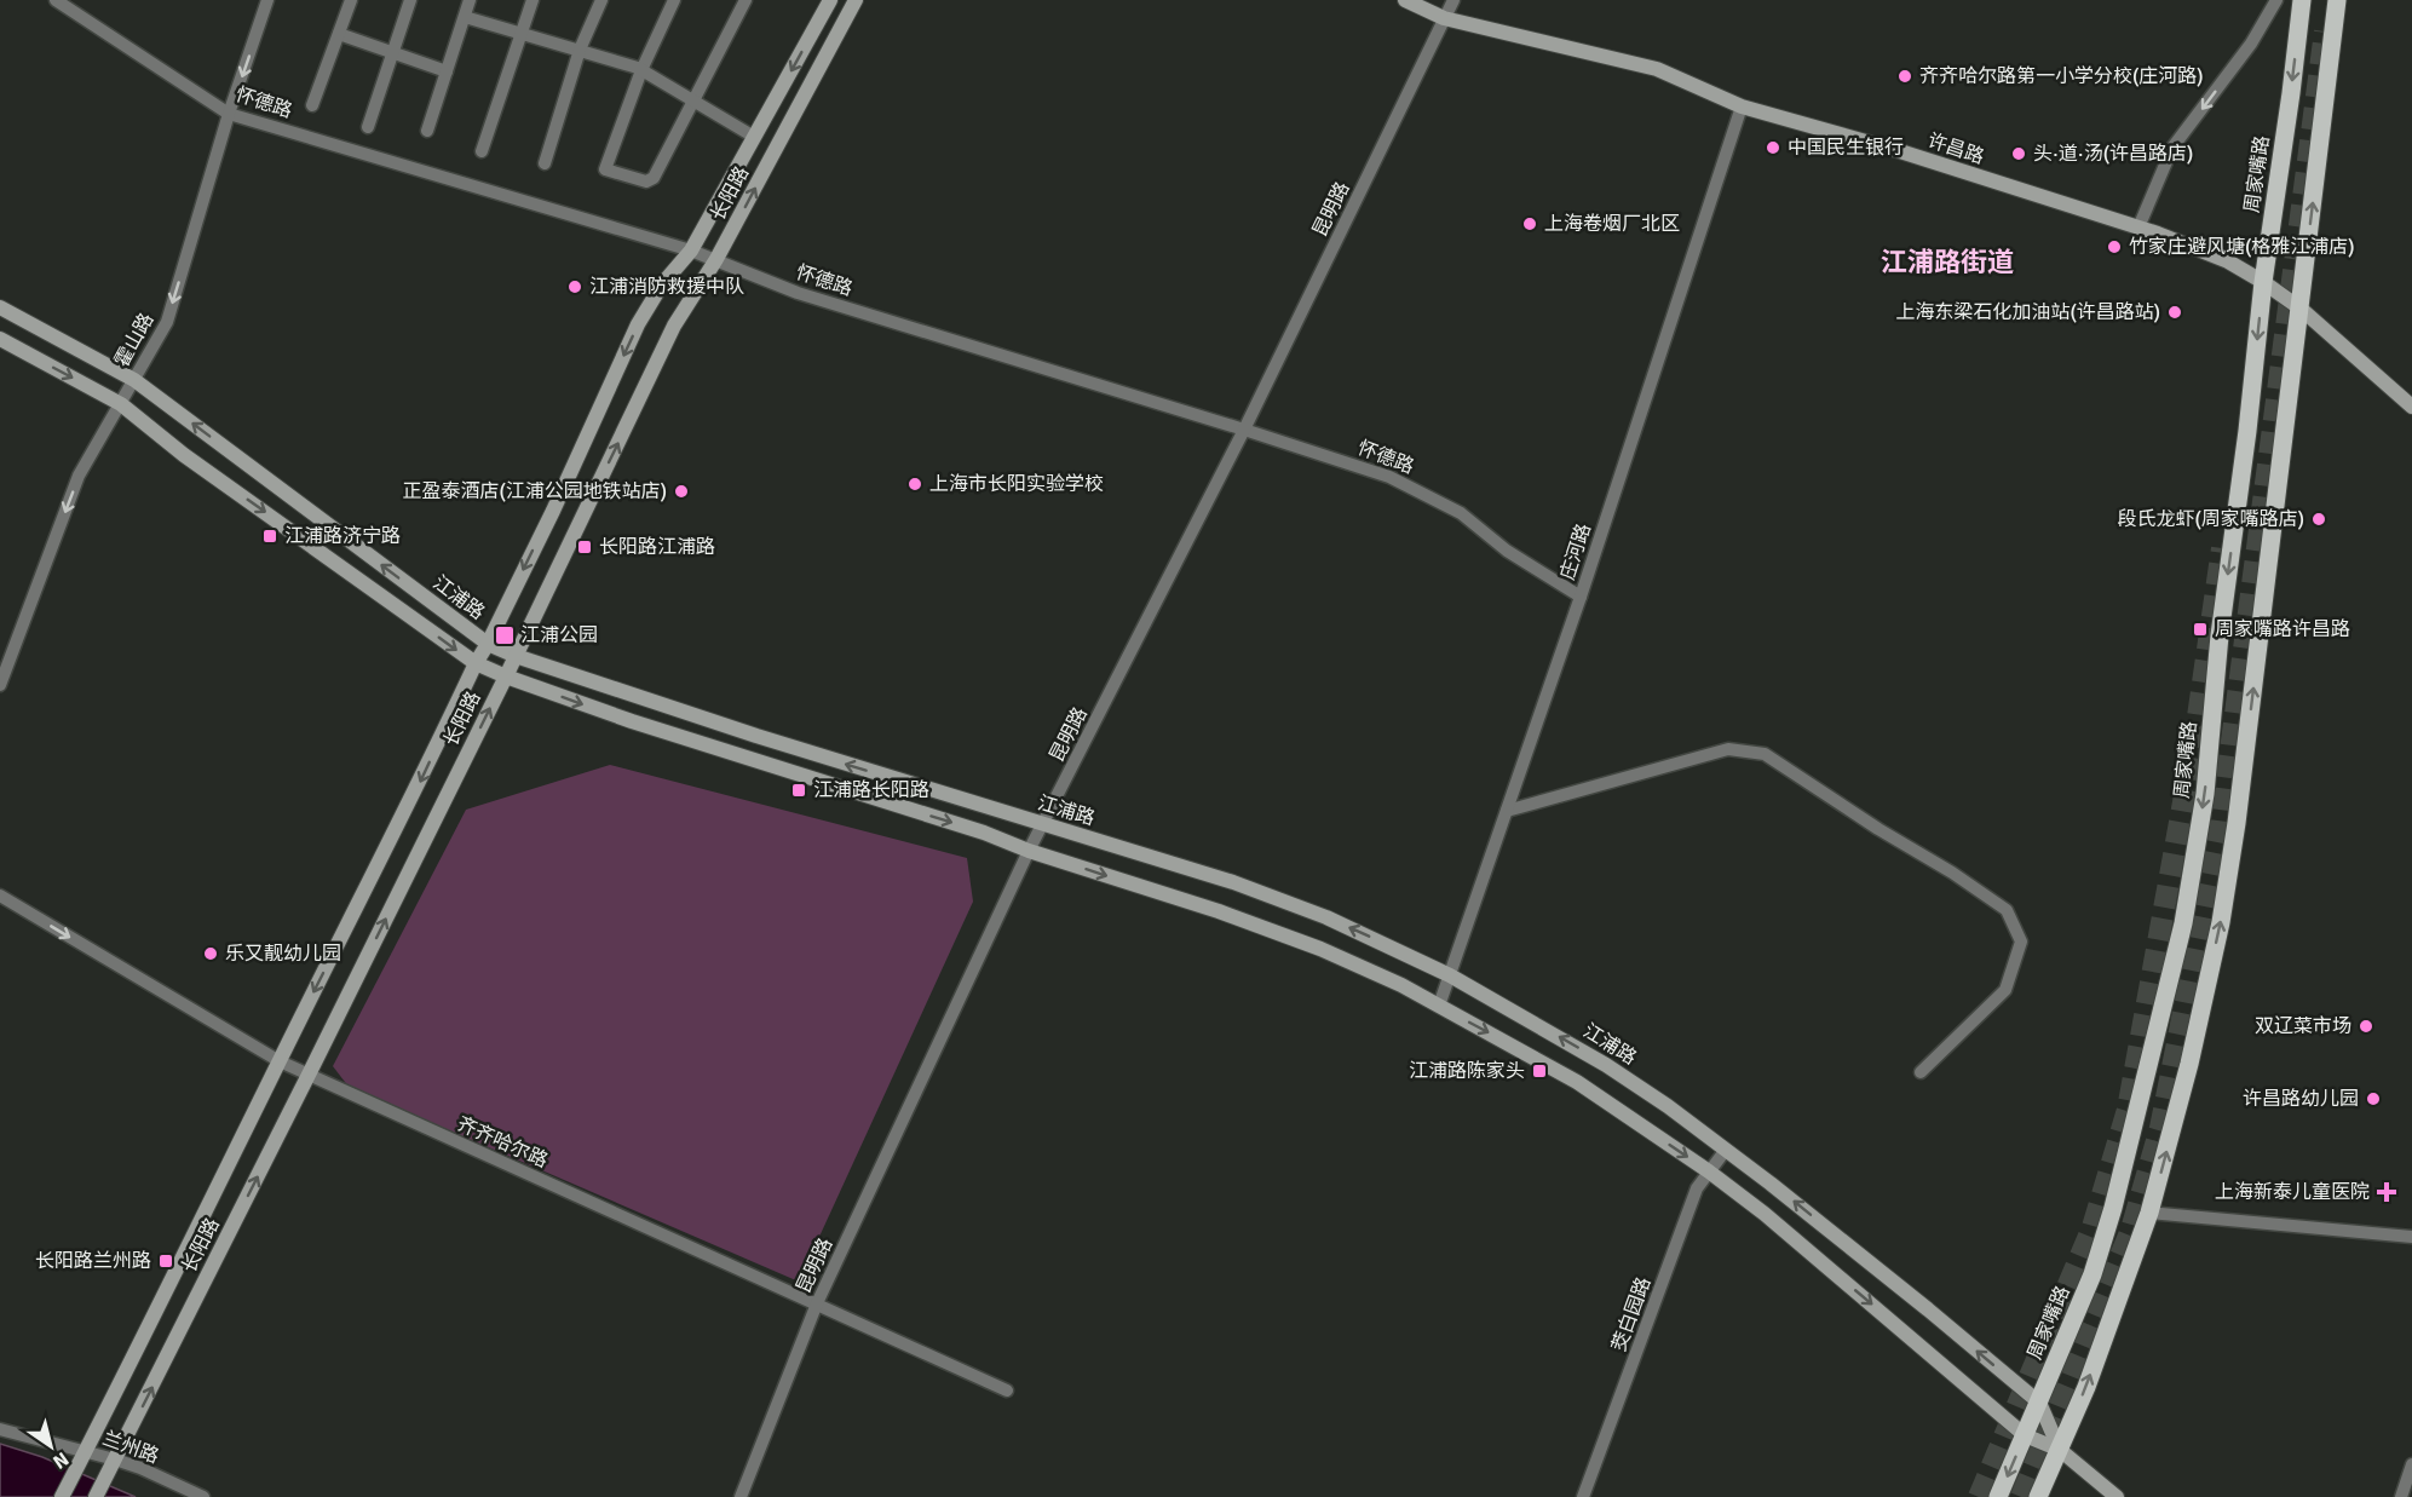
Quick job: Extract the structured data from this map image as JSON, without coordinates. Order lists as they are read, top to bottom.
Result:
{
  "streets": {
    "main road": [
      "许昌路",
      "周家嘴路",
      "长阳路",
      "江浦路"
    ],
    "street": [
      "怀德路",
      "昆明路",
      "霍山路",
      "庄河路",
      "齐齐哈尔路",
      "茭白园路",
      "兰州路"
    ]
  },
  "crossings": [
    ["怀德路", "长阳路"],
    ["怀德路", "昆明路"],
    ["怀德路", "霍山路"],
    ["怀德路", "庄河路"],
    ["许昌路", "周家嘴路"],
    ["许昌路", "昆明路"],
    ["许昌路", "庄河路"],
    ["周家嘴路", "江浦路"],
    ["长阳路", "江浦路"],
    ["长阳路", "齐齐哈尔路"],
    ["长阳路", "兰州路"],
    ["昆明路", "江浦路"],
    ["昆明路", "齐齐哈尔路"],
    ["霍山路", "江浦路"],
    ["庄河路", "江浦路"],
    ["江浦路", "茭白园路"]
  ],
  "one_way": ["霍山路"],
  "districts": ["江浦路街道"],
  "places": {
    "other": [
      "齐齐哈尔路第一小学分校(庄河路)",
      "中国民生银行",
      "头·道·汤(许昌路店)",
      "上海卷烟厂北区",
      "竹家庄避风塘(格雅江浦店)",
      "江浦消防救援中队",
      "上海东梁石化加油站(许昌路站)",
      "上海市长阳实验学校",
      "正盈泰酒店(江浦公园地铁站店)",
      "段氏龙虾(周家嘴路店)",
      "乐又靓幼儿园",
      "双辽菜市场",
      "许昌路幼儿园"
    ],
    "transit": [
      "江浦路济宁路",
      "长阳路江浦路",
      "周家嘴路许昌路",
      "江浦公园",
      "江浦路长阳路",
      "江浦路陈家头",
      "长阳路兰州路"
    ],
    "health": ["上海新泰儿童医院"]
  },
  "north": "bottom right"
}
